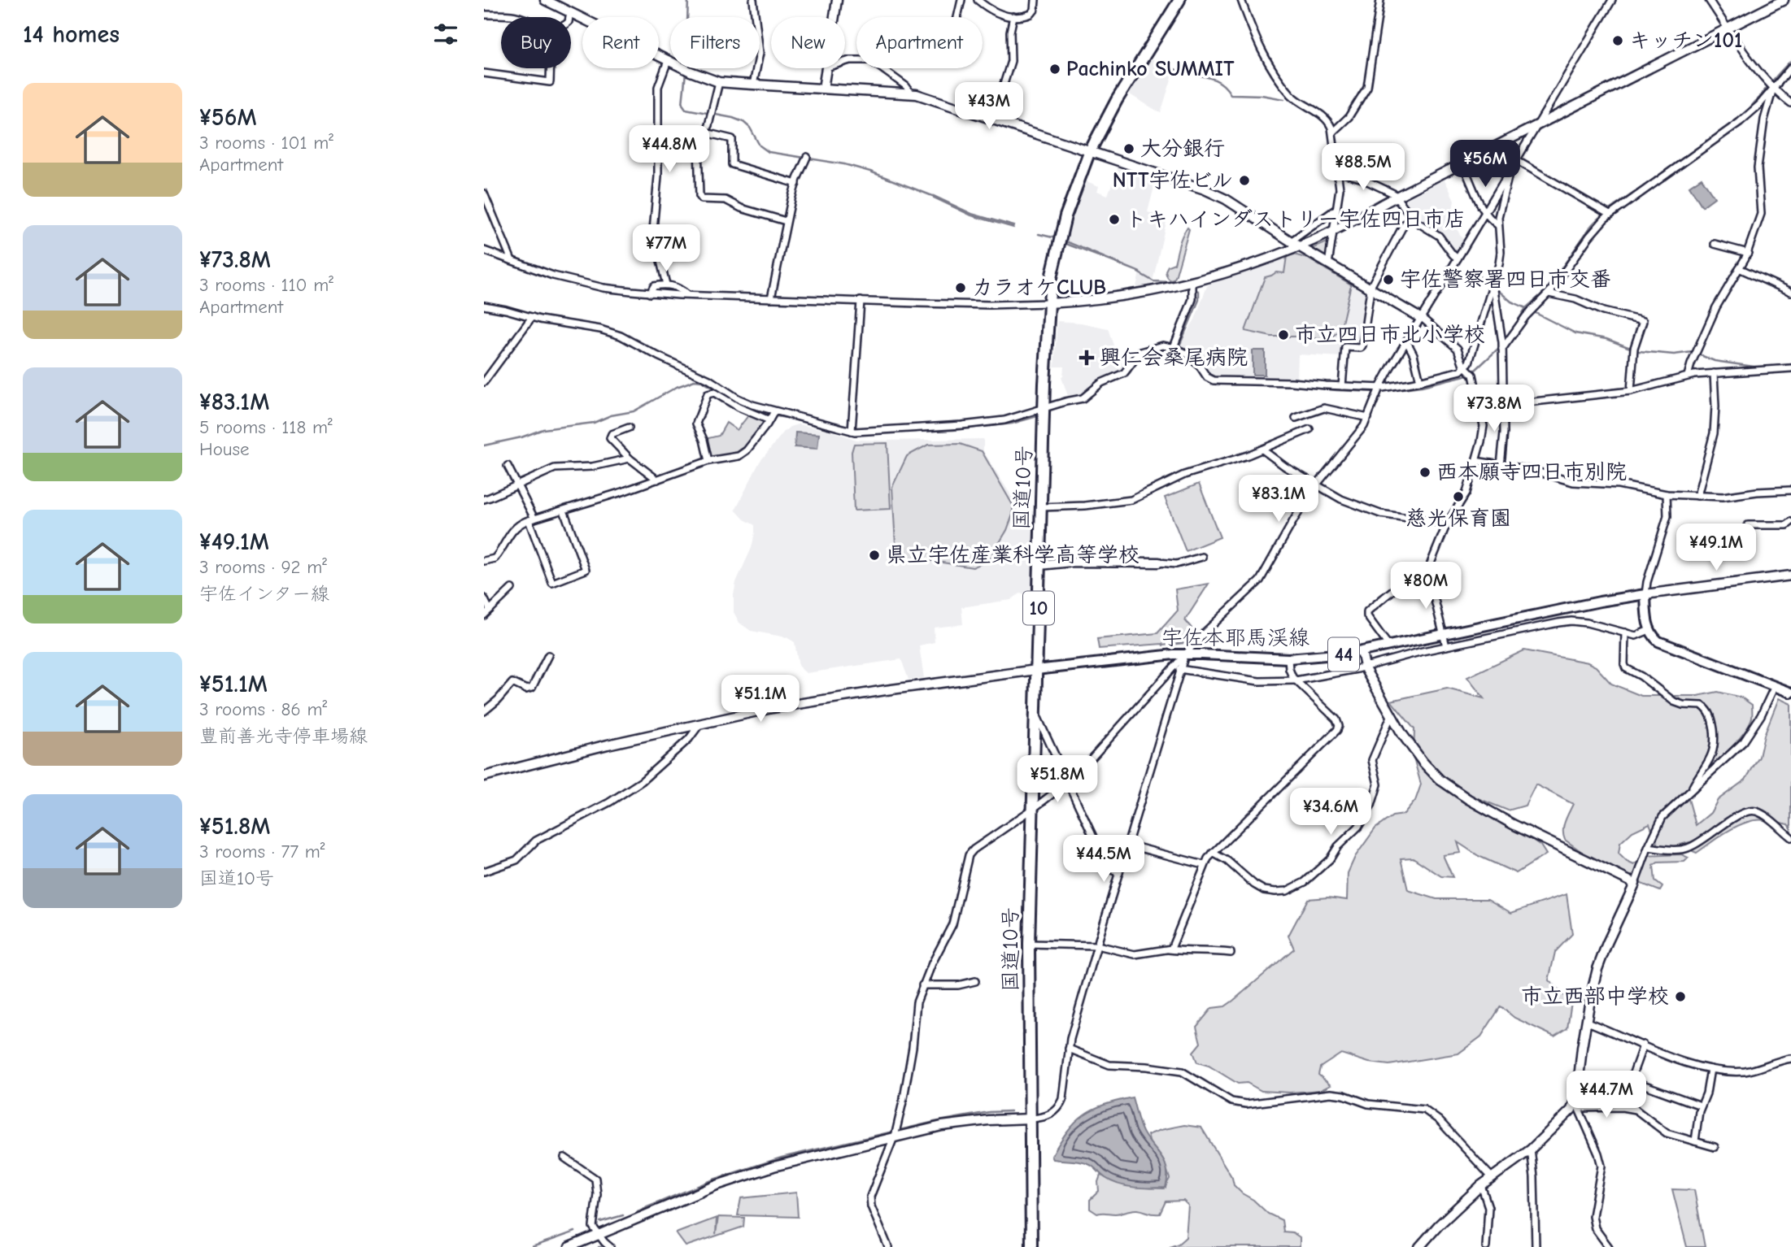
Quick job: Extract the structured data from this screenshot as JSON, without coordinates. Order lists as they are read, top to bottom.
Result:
{
  "streets": {
    "highway": ["国道10号", "10"],
    "main road": ["宇佐本耶馬渓線", "44"]
  },
  "crossings": [
    ["国道10号", "宇佐本耶馬渓線"]
  ],
  "places": {
    "other": [
      "キッチン101",
      "Pachinko SUMMIT",
      "大分銀行",
      "NTT宇佐ビル",
      "トキハインダストリー宇佐四日市店",
      "宇佐警察署四日市交番",
      "カラオケCLUB",
      "市立四日市北小学校",
      "西本願寺四日市別院",
      "慈光保育園",
      "県立宇佐産業科学高等学校",
      "市立西部中学校"
    ],
    "health": ["興仁会桑尾病院"]
  },
  "page": {
    "heading": "14 homes",
    "chip": [
      "Buy",
      "Rent",
      "Filters",
      "New",
      "Apartment"
    ],
    "list": [
      {
        "name": "¥56M",
        "note": "3 rooms · 101 m² · Apartment"
      },
      {
        "name": "¥73.8M",
        "note": "3 rooms · 110 m² · Apartment"
      },
      {
        "name": "¥83.1M",
        "note": "5 rooms · 118 m² · House"
      },
      {
        "name": "¥49.1M",
        "note": "3 rooms · 92 m² · 宇佐インター線"
      },
      {
        "name": "¥51.1M",
        "note": "3 rooms · 86 m² · 豊前善光寺停車場線"
      },
      {
        "name": "¥51.8M",
        "note": "3 rooms · 77 m² · 国道10号"
      }
    ],
    "price": [
      "¥43M",
      "¥44.8M",
      "¥56M",
      "¥88.5M",
      "¥77M",
      "¥73.8M",
      "¥83.1M",
      "¥49.1M",
      "¥80M",
      "¥51.1M",
      "¥51.8M",
      "¥34.6M",
      "¥44.5M",
      "¥44.7M"
    ]
  }
}
